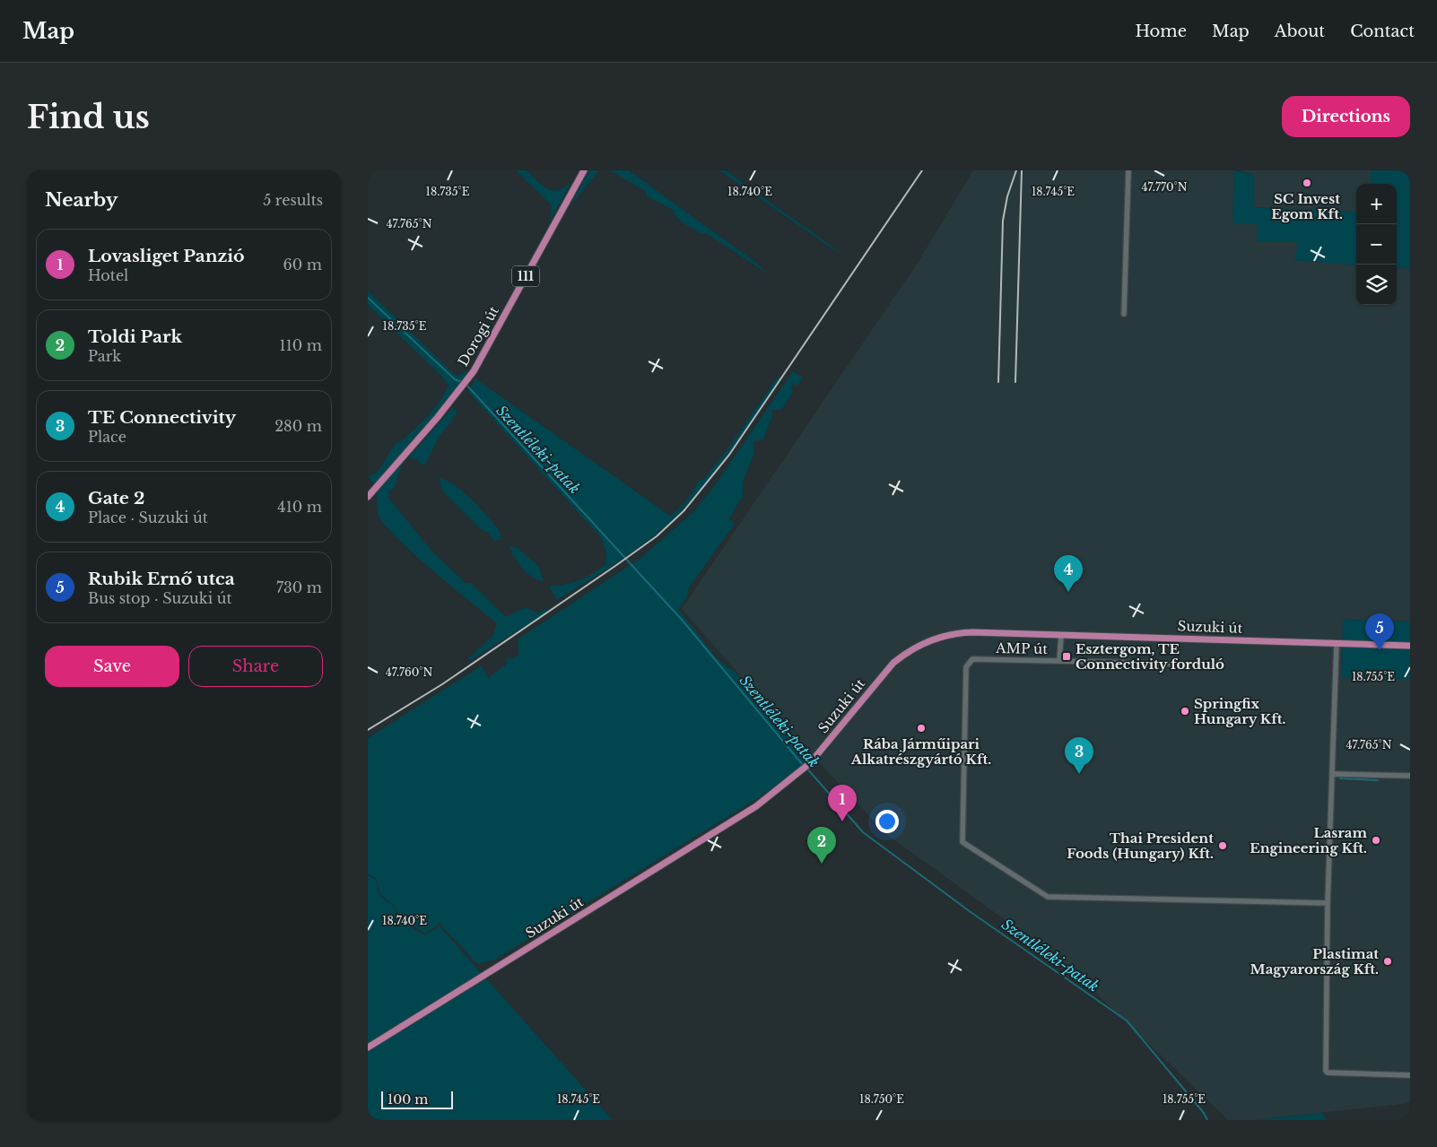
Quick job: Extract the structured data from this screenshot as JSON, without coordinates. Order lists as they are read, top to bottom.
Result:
{
  "streets": {
    "main road": ["111", "Dorogi út", "Suzuki út"],
    "street": ["AMP út"]
  },
  "water": ["Szentléleki-patak"],
  "places": {
    "other": [
      "SC Invest Egom Kft.",
      "Springfix Hungary Kft.",
      "Rába Járműipari Alkatrészgyártó Kft.",
      "Lasram Engineering Kft.",
      "Thai President Foods (Hungary) Kft.",
      "Plastimat Magyarország Kft."
    ],
    "transit": ["Esztergom, TE Connectivity forduló"]
  },
  "scale_bar": "100 m",
  "page": {
    "header": "Map",
    "nav": [
      "Home",
      "Map",
      "About",
      "Contact"
    ],
    "buttons": [
      "Directions",
      ["Save", "Share"]
    ],
    "title": "Find us",
    "heading": ["Nearby", "5 results"],
    "map_buttons": ["+", "−"],
    "list": [
      {
        "mark": "1",
        "name": "Lovasliget Panzió",
        "note": "Hotel",
        "value": "60 m"
      },
      {
        "mark": "2",
        "name": "Toldi Park",
        "note": "Park",
        "value": "110 m"
      },
      {
        "mark": "3",
        "name": "TE Connectivity",
        "note": "Place",
        "value": "280 m"
      },
      {
        "mark": "4",
        "name": "Gate 2",
        "note": "Place · Suzuki út",
        "value": "410 m"
      },
      {
        "mark": "5",
        "name": "Rubik Ernő utca",
        "note": "Bus stop · Suzuki út",
        "value": "730 m"
      }
    ],
    "pins": [
      "4",
      "5",
      "3",
      "1",
      "2"
    ],
    "scale": "100 m"
  },
  "coordinates": [
    "47.770°N",
    "18.735°E",
    "18.740°E",
    "18.745°E",
    "47.765°N",
    "47.760°N",
    "18.755°E",
    "18.750°E"
  ]
}
